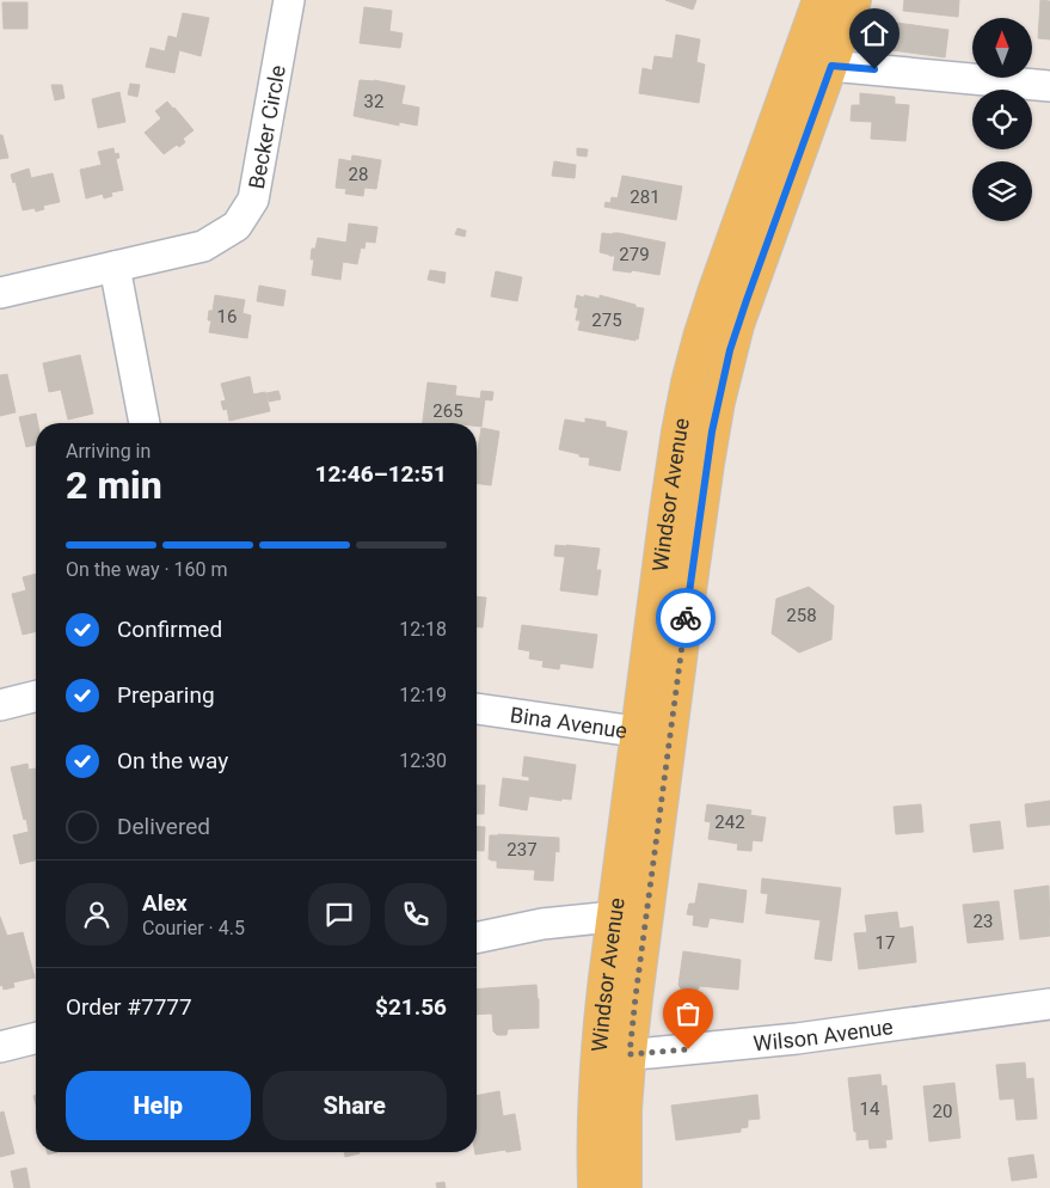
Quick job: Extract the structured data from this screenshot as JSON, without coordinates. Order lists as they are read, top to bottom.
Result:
{
  "streets": {
    "main road": ["Windsor Avenue"],
    "street": ["Becker Circle", "Bina Avenue", "Wilson Avenue"]
  },
  "crossings": [
    ["Windsor Avenue", "Bina Avenue"],
    ["Windsor Avenue", "Wilson Avenue"]
  ],
  "house_numbers": [
    "32",
    "28",
    "281",
    "279",
    "16",
    "275",
    "265",
    "258",
    "242",
    "237",
    "23",
    "17",
    "14",
    "20"
  ],
  "north": "top",
  "page": {
    "heading": ["2 min", "Arriving in", "12:46–12:51"],
    "panel": [
      "Alex",
      "Courier · 4.5",
      "Order #7777",
      "$21.56"
    ],
    "bar": "On the way · 160 m",
    "list": [
      ["Confirmed", "12:18"],
      ["Preparing", "12:19"],
      ["On the way", "12:30"],
      "Delivered"
    ],
    "buttons": ["Help", "Share"]
  }
}
